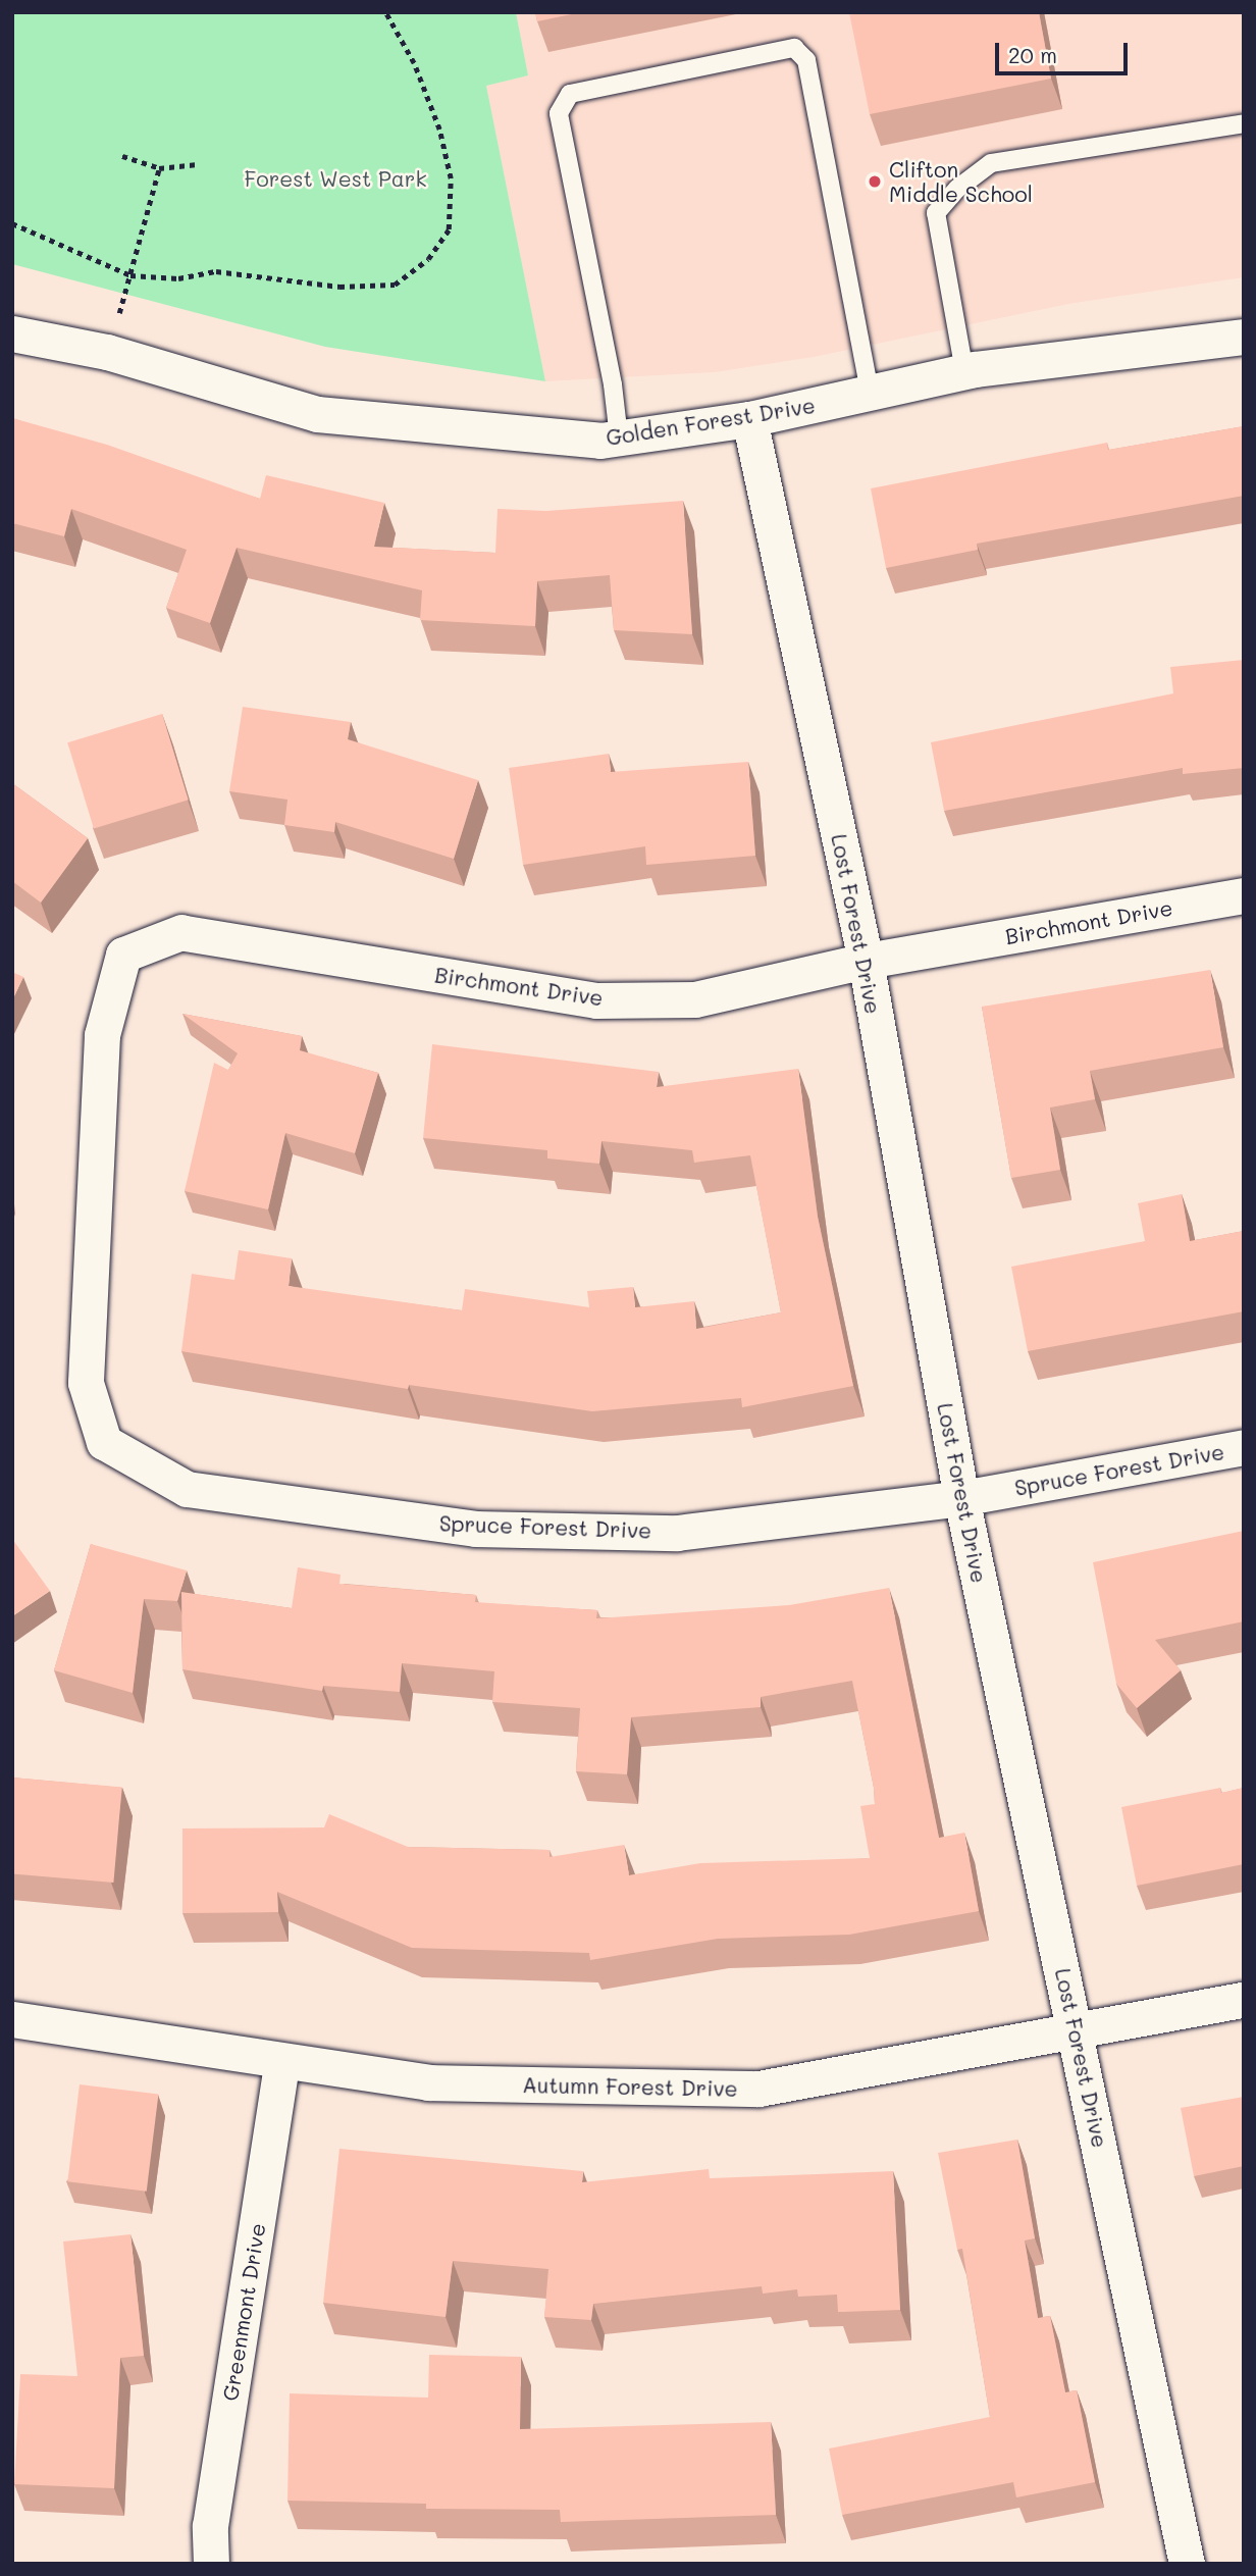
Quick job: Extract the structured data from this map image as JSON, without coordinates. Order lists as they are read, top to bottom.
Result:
{
  "streets": {
    "street": [
      "Golden Forest Drive",
      "Birchmont Drive",
      "Lost Forest Drive",
      "Spruce Forest Drive",
      "Autumn Forest Drive",
      "Greenmont Drive"
    ]
  },
  "crossings": [
    ["Golden Forest Drive", "Lost Forest Drive"],
    ["Birchmont Drive", "Lost Forest Drive"],
    ["Birchmont Drive", "Spruce Forest Drive"],
    ["Lost Forest Drive", "Spruce Forest Drive"],
    ["Lost Forest Drive", "Autumn Forest Drive"],
    ["Autumn Forest Drive", "Greenmont Drive"]
  ],
  "parks": ["Forest West Park"],
  "places": ["Clifton Middle School"],
  "scale_bar": "20 m"
}
